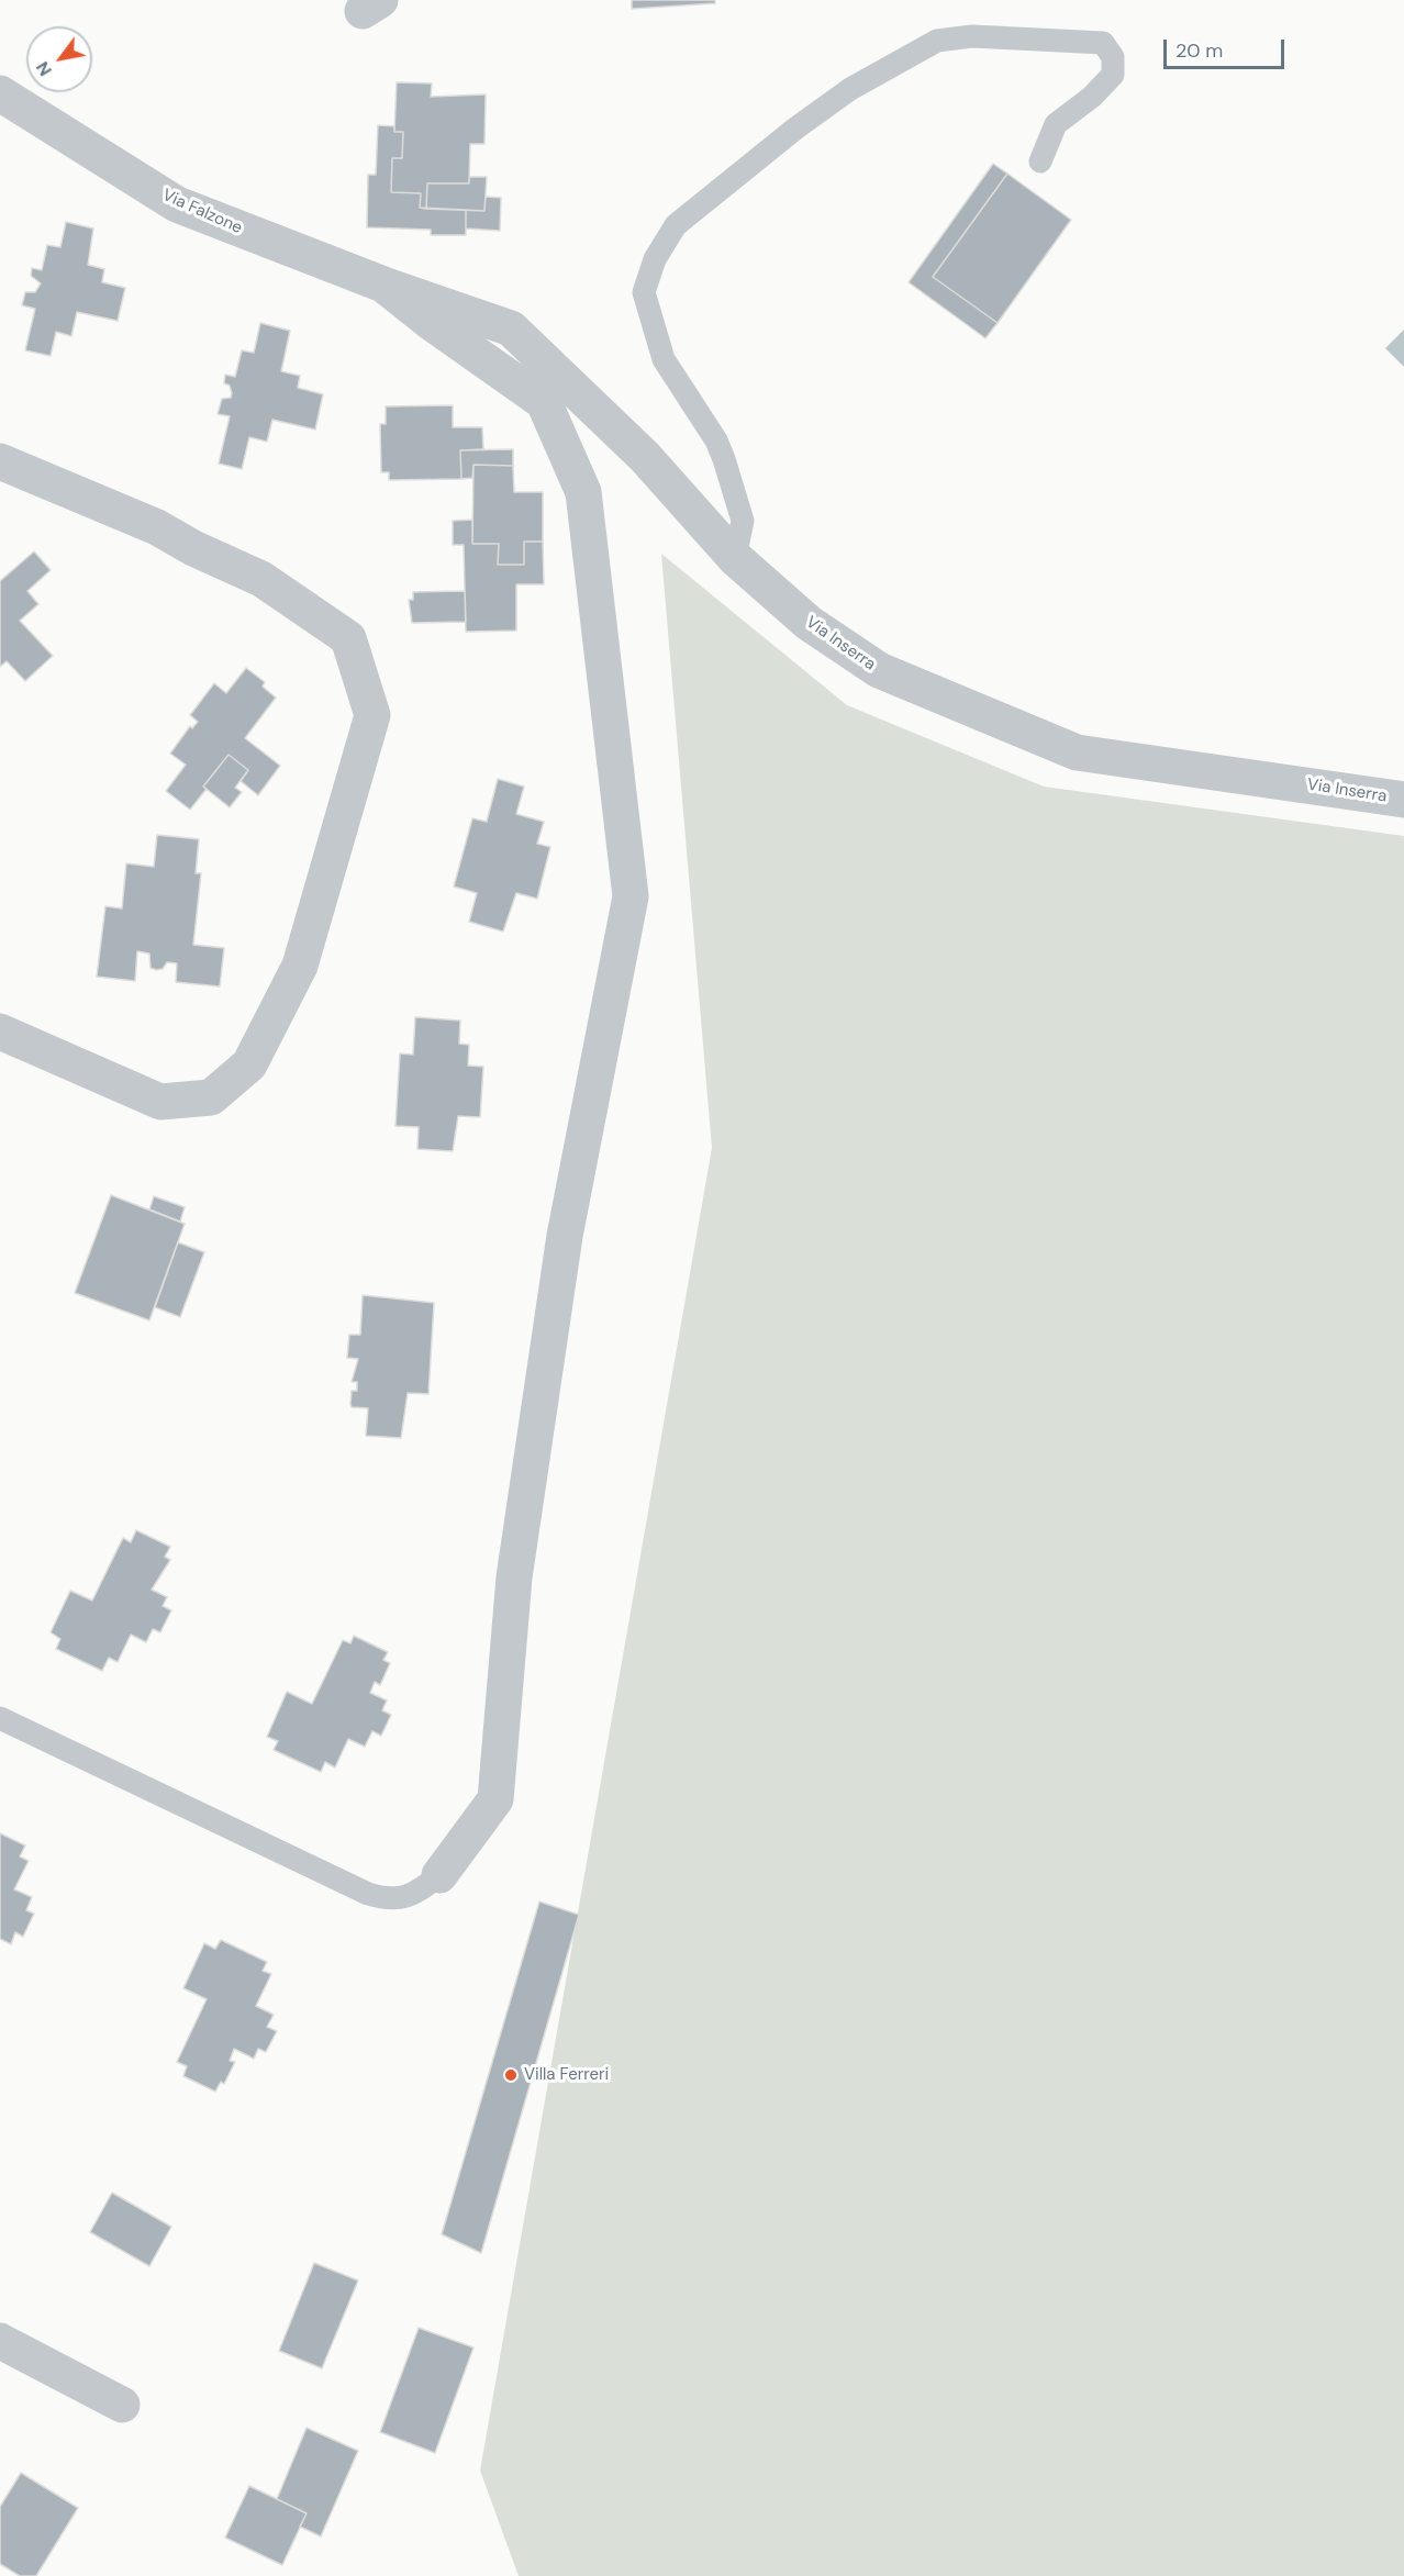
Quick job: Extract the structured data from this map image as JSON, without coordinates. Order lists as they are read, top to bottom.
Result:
{
  "streets": {
    "street": ["Via Falzone", "Via Inserra"]
  },
  "crossings": [
    ["Via Falzone", "Via Inserra"]
  ],
  "places": ["Villa Ferreri"],
  "scale_bar": "20 m",
  "north": "bottom left"
}
